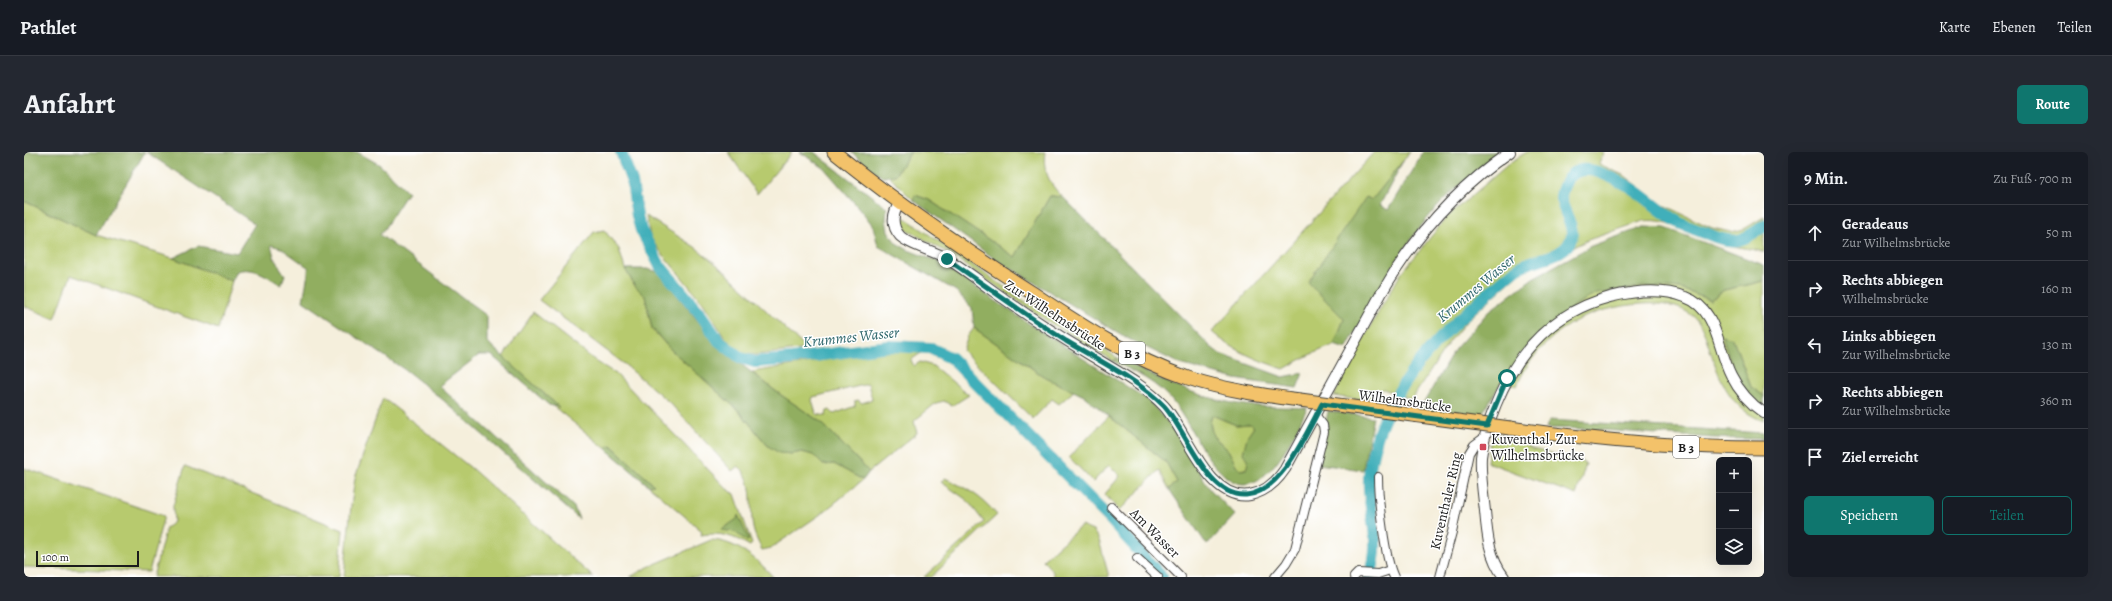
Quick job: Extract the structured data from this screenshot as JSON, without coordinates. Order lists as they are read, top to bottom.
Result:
{
  "streets": {
    "main road": ["B 3"],
    "street": [
      "Zur Wilhelmsbrücke",
      "Wilhelmsbrücke",
      "Kuventhaler Ring",
      "Am Wasser"
    ]
  },
  "crossings": [
    ["Zur Wilhelmsbrücke", "B 3"],
    ["Zur Wilhelmsbrücke", "Wilhelmsbrücke"]
  ],
  "water": ["Krummes Wasser"],
  "places": {
    "transit": ["Kuventhal, Zur Wilhelmsbrücke"]
  },
  "scale_bar": "100 m",
  "page": {
    "header": "Pathlet",
    "nav": ["Karte", "Ebenen", "Teilen"],
    "title": "Anfahrt",
    "buttons": [
      "Route",
      ["Speichern", "Teilen"]
    ],
    "heading": ["9 Min.", "Zu Fuß · 700 m"],
    "list": [
      ["Geradeaus", "Zur Wilhelmsbrücke", "50 m"],
      ["Rechts abbiegen", "Wilhelmsbrücke", "160 m"],
      ["Links abbiegen", "Zur Wilhelmsbrücke", "130 m"],
      ["Rechts abbiegen", "Zur Wilhelmsbrücke", "360 m"],
      "Ziel erreicht"
    ],
    "map_buttons": ["+", "−"],
    "scale": "100 m"
  }
}
